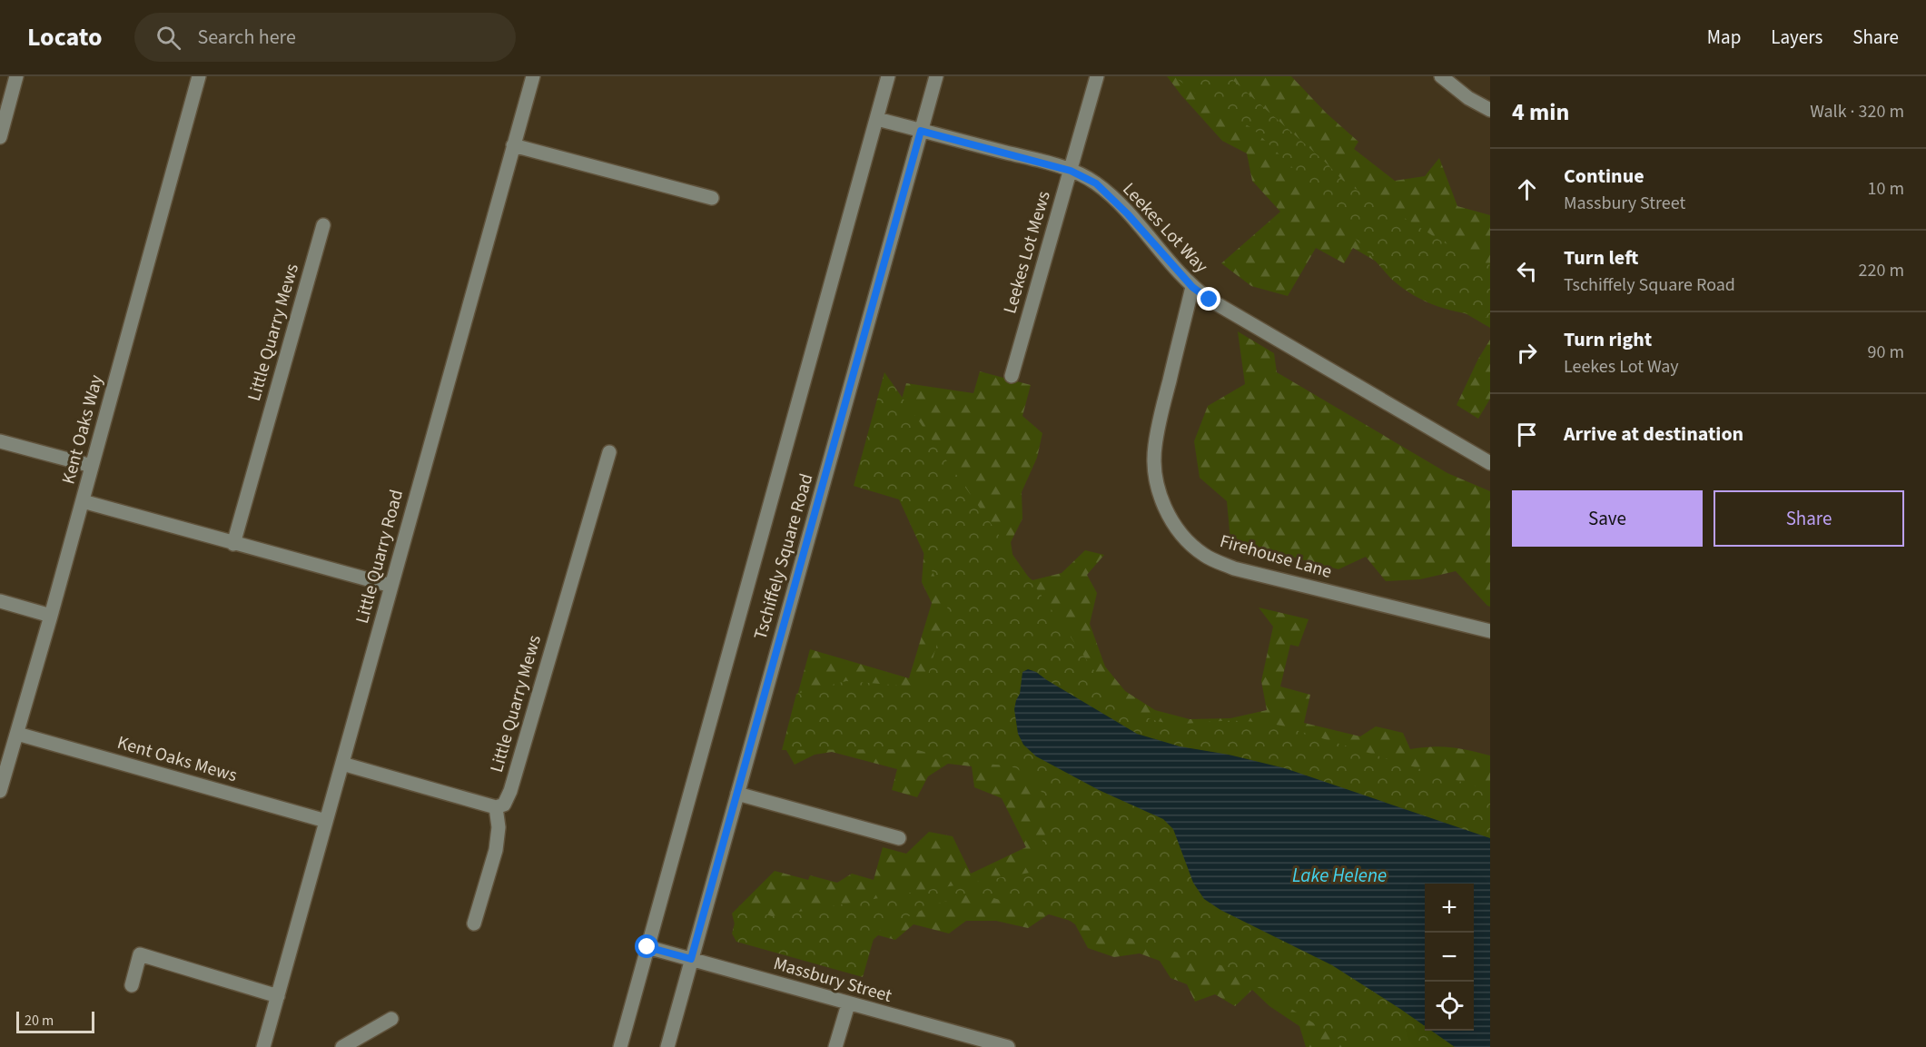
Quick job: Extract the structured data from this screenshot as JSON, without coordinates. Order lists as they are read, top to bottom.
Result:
{
  "streets": {
    "street": [
      "Leekes Lot Way",
      "Leekes Lot Mews",
      "Little Quarry Mews",
      "Kent Oaks Way",
      "Little Quarry Road",
      "Tschiffely Square Road",
      "Firehouse Lane",
      "Kent Oaks Mews",
      "Massbury Street"
    ]
  },
  "crossings": [
    ["Leekes Lot Way", "Leekes Lot Mews"],
    ["Leekes Lot Way", "Tschiffely Square Road"],
    ["Leekes Lot Way", "Firehouse Lane"],
    ["Kent Oaks Way", "Kent Oaks Mews"],
    ["Little Quarry Road", "Kent Oaks Mews"],
    ["Tschiffely Square Road", "Massbury Street"]
  ],
  "water": ["Lake Helene"],
  "scale_bar": "20 m",
  "page": {
    "header": "Locato",
    "search": "Search here",
    "nav": ["Map", "Layers", "Share"],
    "heading": ["4 min", "Walk · 320 m"],
    "list": [
      ["Continue", "Massbury Street", "10 m"],
      ["Turn left", "Tschiffely Square Road", "220 m"],
      ["Turn right", "Leekes Lot Way", "90 m"],
      "Arrive at destination"
    ],
    "buttons": ["Save", "Share"],
    "map_buttons": ["+", "−"],
    "scale": "20 m"
  }
}
